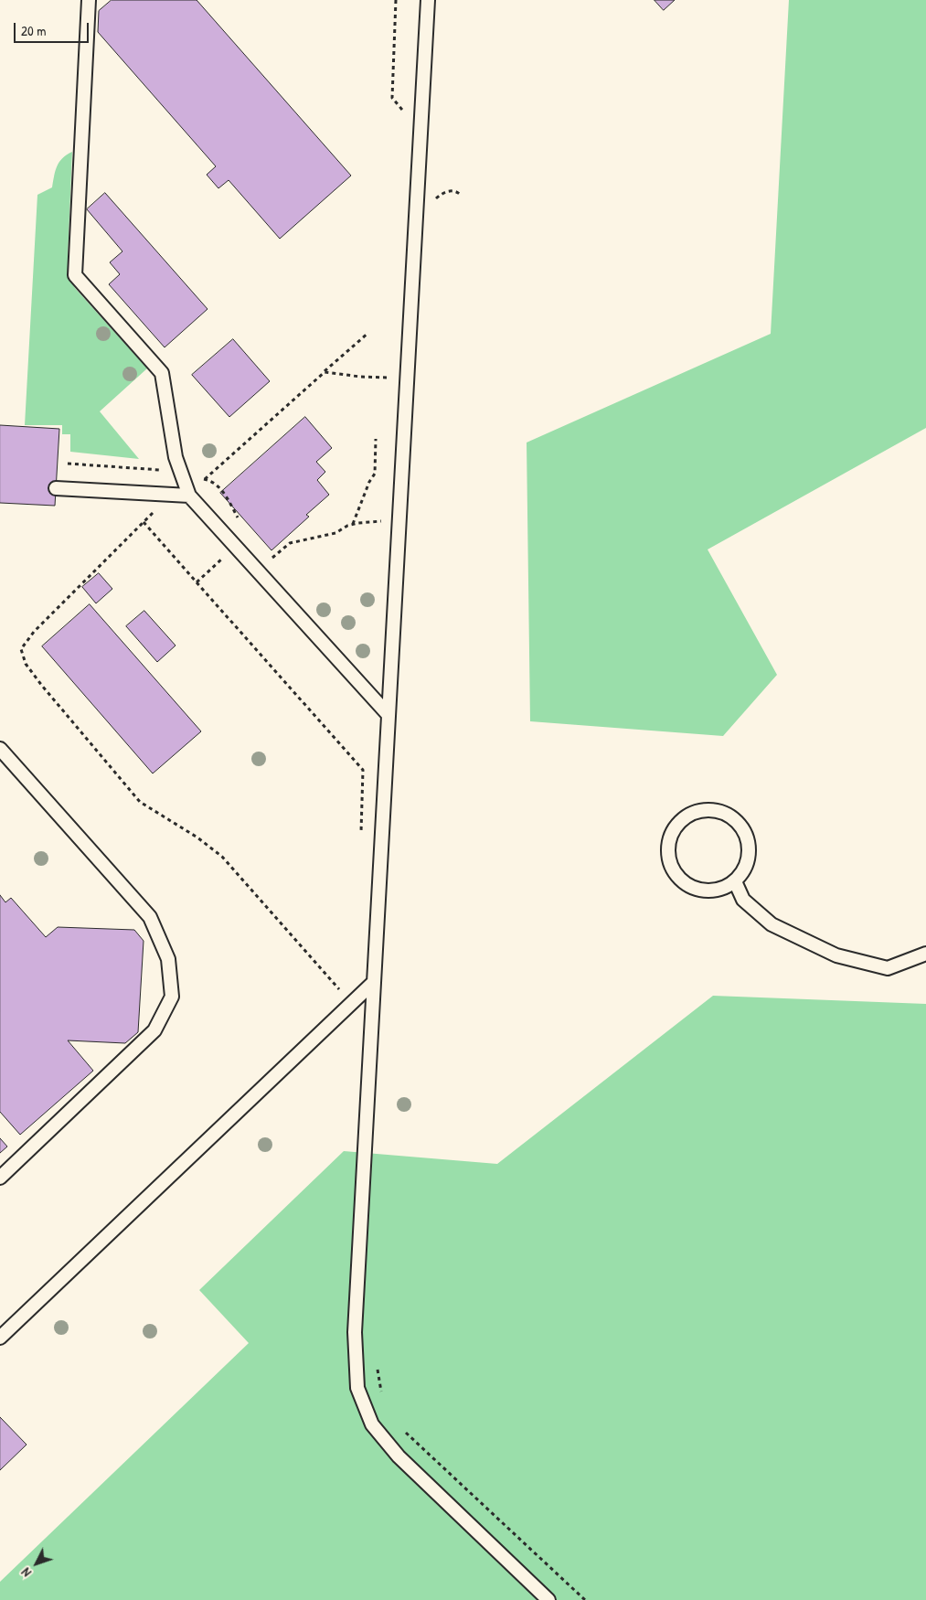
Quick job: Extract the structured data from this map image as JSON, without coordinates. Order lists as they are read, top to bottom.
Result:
{
  "scale_bar": "20 m",
  "north": "bottom left"
}
